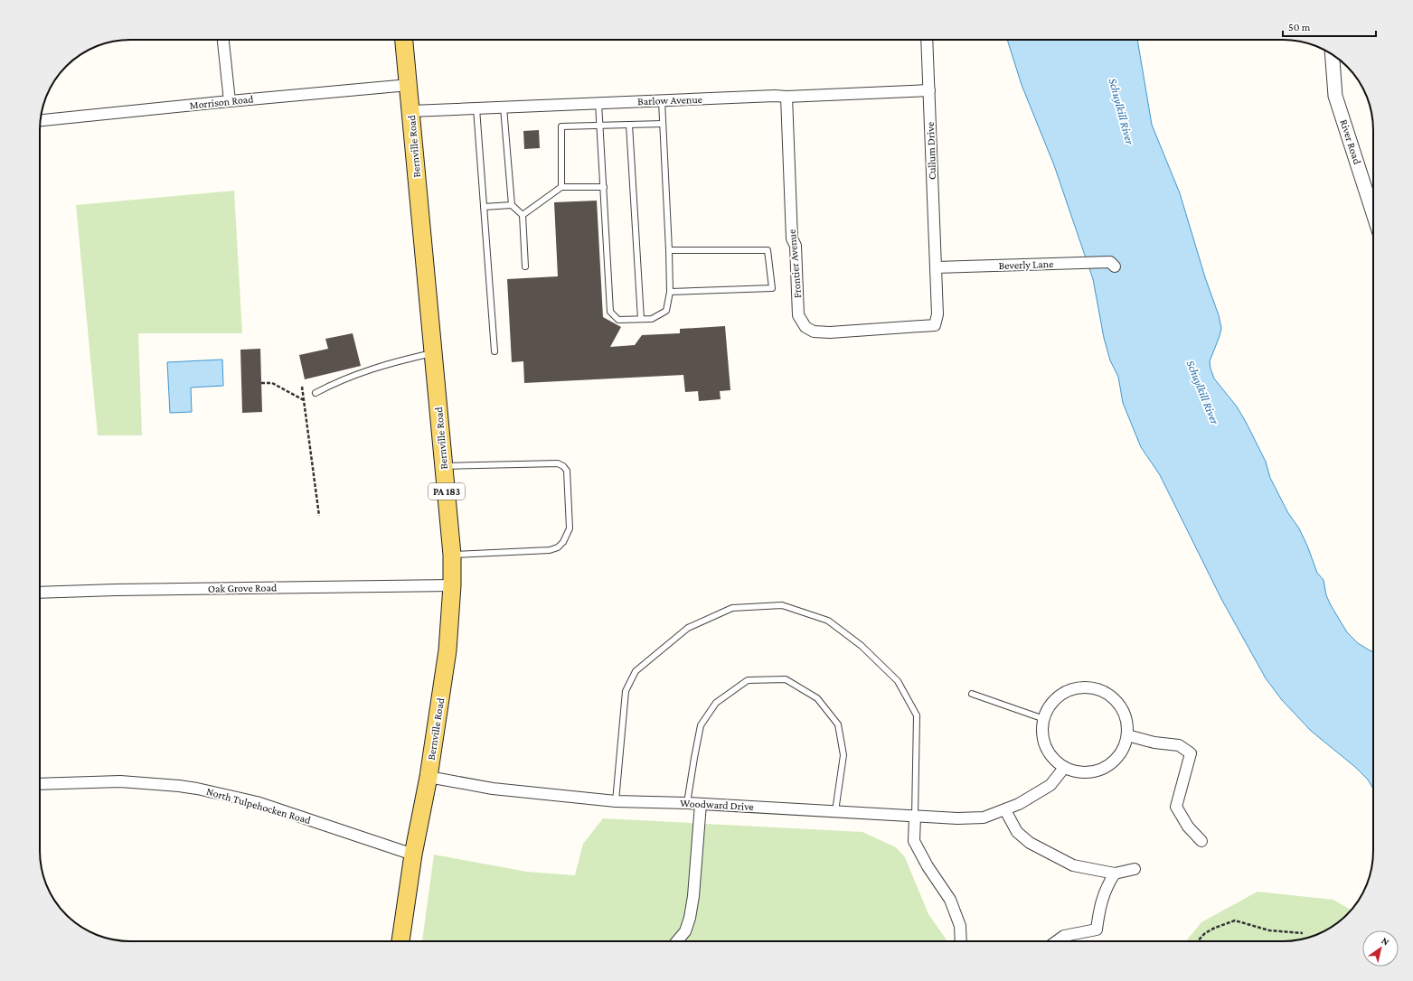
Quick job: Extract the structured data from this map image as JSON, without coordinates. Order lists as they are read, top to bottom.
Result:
{
  "streets": {
    "main road": ["Bernville Road", "PA 183"],
    "street": [
      "Barlow Avenue",
      "Morrison Road",
      "River Road",
      "Cullum Drive",
      "Frontier Avenue",
      "Beverly Lane",
      "Oak Grove Road",
      "Woodward Drive",
      "North Tulpehocken Road"
    ]
  },
  "crossings": [
    ["Barlow Avenue", "Bernville Road"],
    ["Barlow Avenue", "Cullum Drive"],
    ["Barlow Avenue", "Frontier Avenue"],
    ["Morrison Road", "Bernville Road"],
    ["Bernville Road", "Oak Grove Road"],
    ["Bernville Road", "Woodward Drive"],
    ["Bernville Road", "North Tulpehocken Road"],
    ["Cullum Drive", "Frontier Avenue"],
    ["Cullum Drive", "Beverly Lane"],
    ["Frontier Avenue", "Beverly Lane"]
  ],
  "water": ["Schuylkill River"],
  "scale_bar": "50 m",
  "north": "top right"
}
